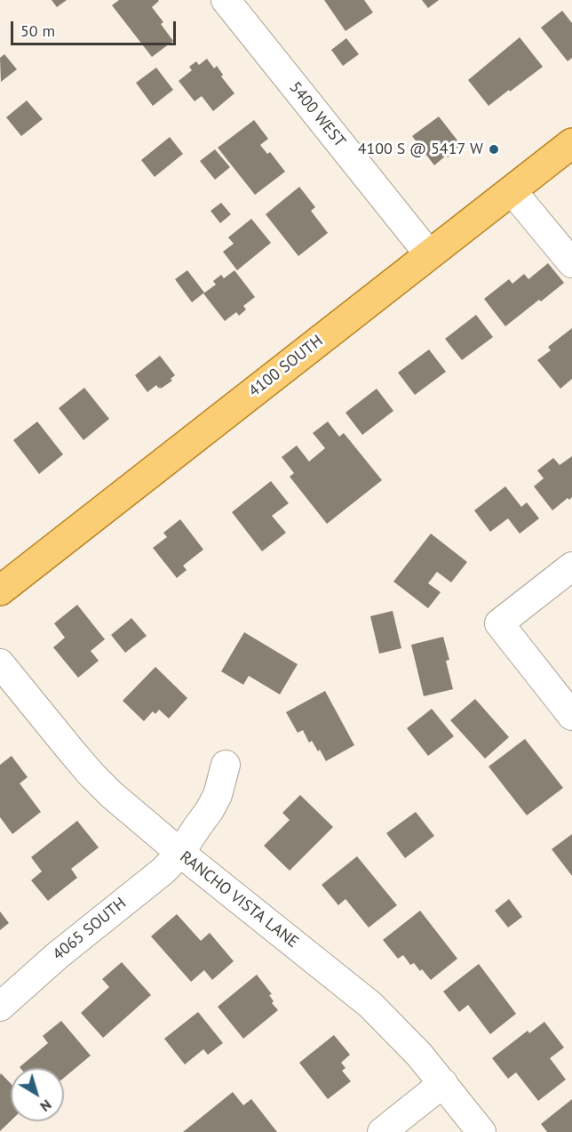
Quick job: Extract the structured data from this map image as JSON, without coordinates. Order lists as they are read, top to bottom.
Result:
{
  "streets": {
    "main road": ["4100 SOUTH"],
    "street": ["5400 WEST", "RANCHO VISTA LANE", "4065 SOUTH"]
  },
  "crossings": [
    ["5400 WEST", "4100 SOUTH"],
    ["RANCHO VISTA LANE", "4065 SOUTH"]
  ],
  "places": ["4100 S @ 5417 W"],
  "scale_bar": "50 m",
  "north": "bottom right"
}
